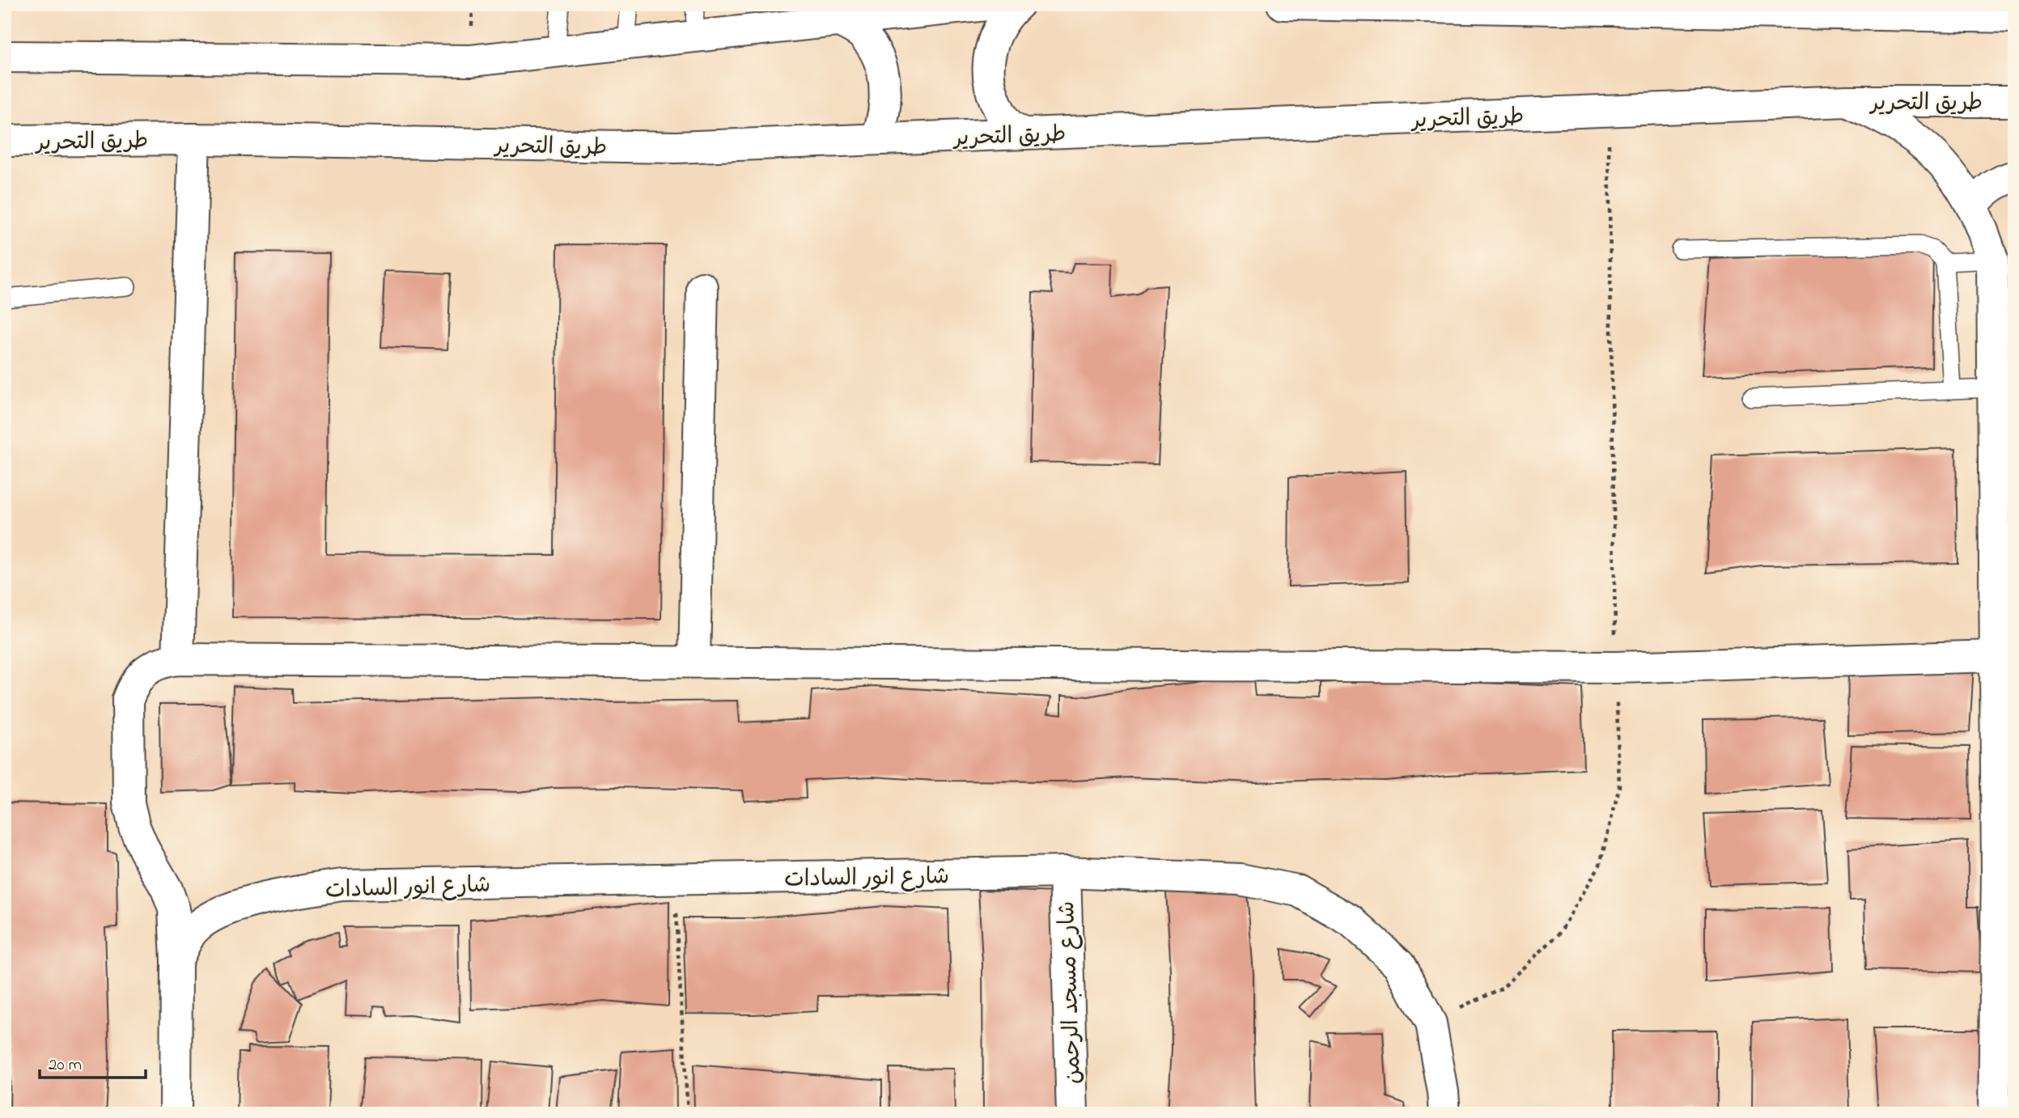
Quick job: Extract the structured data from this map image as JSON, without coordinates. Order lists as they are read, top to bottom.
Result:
{
  "streets": {
    "street": ["طريق التحرير", "شارع انور السادات", "شارع مسجد الرحمن"]
  },
  "crossings": [
    ["شارع انور السادات", "شارع مسجد الرحمن"]
  ],
  "scale_bar": "20 m"
}
